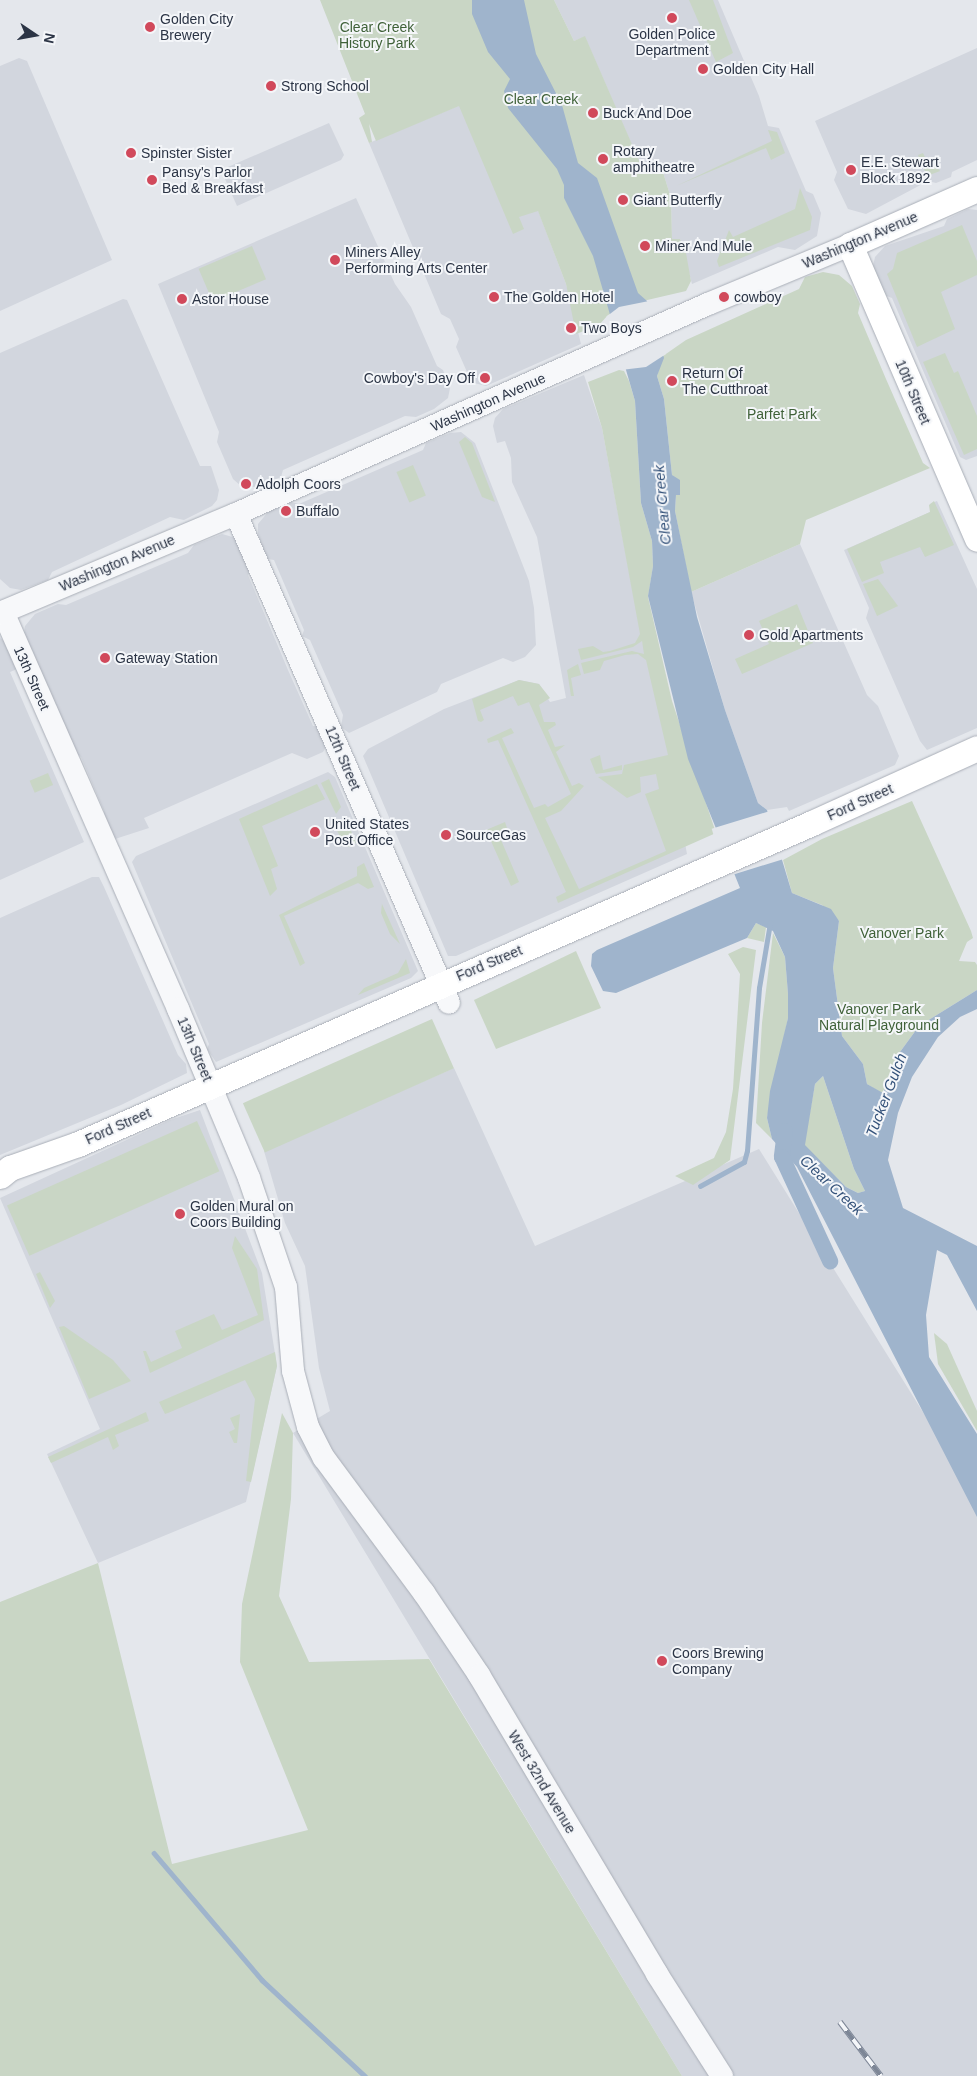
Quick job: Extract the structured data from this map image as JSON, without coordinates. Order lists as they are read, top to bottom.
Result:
{
  "streets": {
    "main road": ["Washington Avenue", "10th Street", "Ford Street"],
    "street": ["13th Street", "12th Street", "West 32nd Avenue"]
  },
  "crossings": [
    ["Washington Avenue", "10th Street"],
    ["Washington Avenue", "13th Street"],
    ["Washington Avenue", "12th Street"],
    ["13th Street", "Ford Street"],
    ["13th Street", "West 32nd Avenue"],
    ["12th Street", "Ford Street"]
  ],
  "water": ["Clear Creek", "Tucker Gulch"],
  "parks": [
    "Clear Creek History Park",
    "Clear Creek",
    "Parfet Park",
    "Vanover Park",
    "Vanover Park Natural Playground"
  ],
  "places": [
    "Golden Police Department",
    "Golden City Brewery",
    "Golden City Hall",
    "Strong School",
    "Buck And Doe",
    "Spinster Sister",
    "Rotary amphitheatre",
    "E.E. Stewart Block 1892",
    "Pansy's Parlor Bed & Breakfast",
    "Giant Butterfly",
    "Miner And Mule",
    "Miners Alley Performing Arts Center",
    "The Golden Hotel",
    "cowboy",
    "Astor House",
    "Two Boys",
    "Cowboy's Day Off",
    "Return Of The Cutthroat",
    "Adolph Coors",
    "Buffalo",
    "Gold Apartments",
    "Gateway Station",
    "United States Post Office",
    "SourceGas",
    "Golden Mural on Coors Building",
    "Coors Brewing Company"
  ],
  "north": "right"
}
